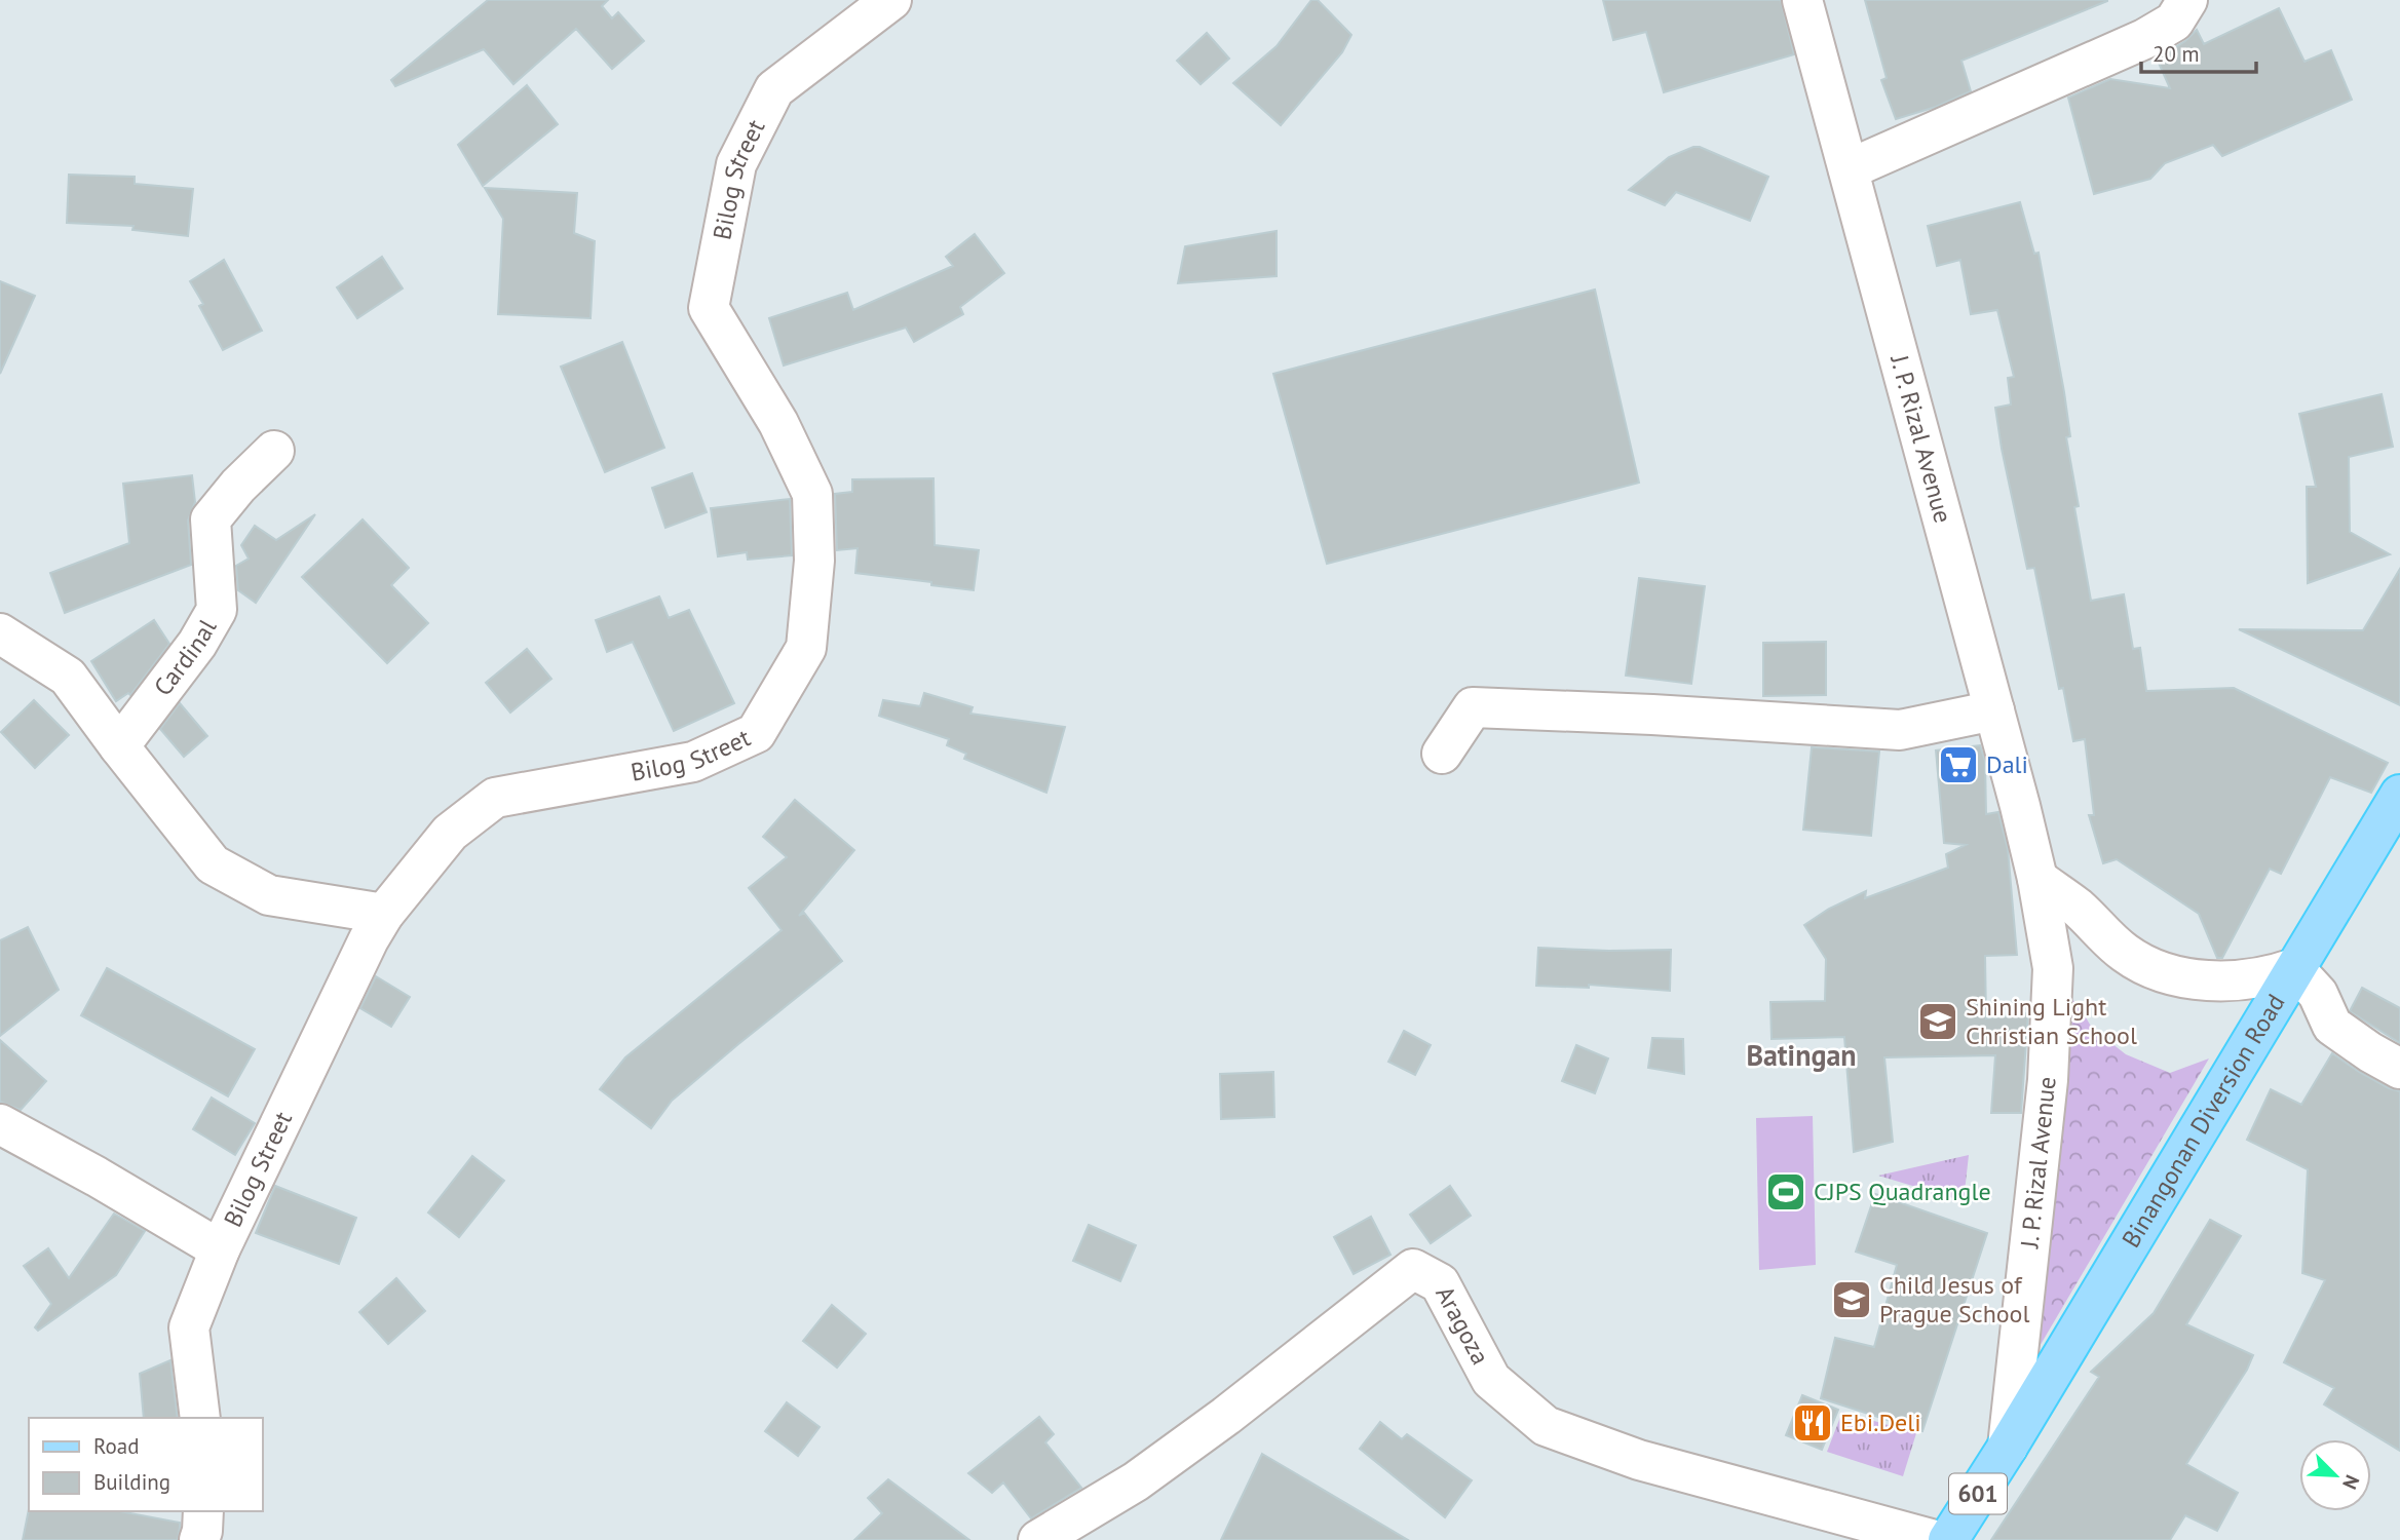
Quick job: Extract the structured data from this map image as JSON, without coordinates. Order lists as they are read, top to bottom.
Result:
{
  "streets": {
    "main road": ["Binangonan Diversion Road", "601"],
    "street": [
      "Bilog Street",
      "J. P. Rizal Avenue",
      "Cardinal",
      "Aragoza"
    ]
  },
  "crossings": [
    ["J. P. Rizal Avenue", "Binangonan Diversion Road"],
    ["J. P. Rizal Avenue", "601"],
    ["Binangonan Diversion Road", "601"]
  ],
  "districts": ["Batingan"],
  "places": {
    "supermarket": ["Dali"],
    "school or university": ["Shining Light Christian School", "Child Jesus of Prague School"],
    "sports": ["CJPS Quadrangle"],
    "restaurant": ["Ebi.Deli"]
  },
  "legend": ["Road", "Building"],
  "scale_bar": "20 m",
  "north": "bottom right"
}
